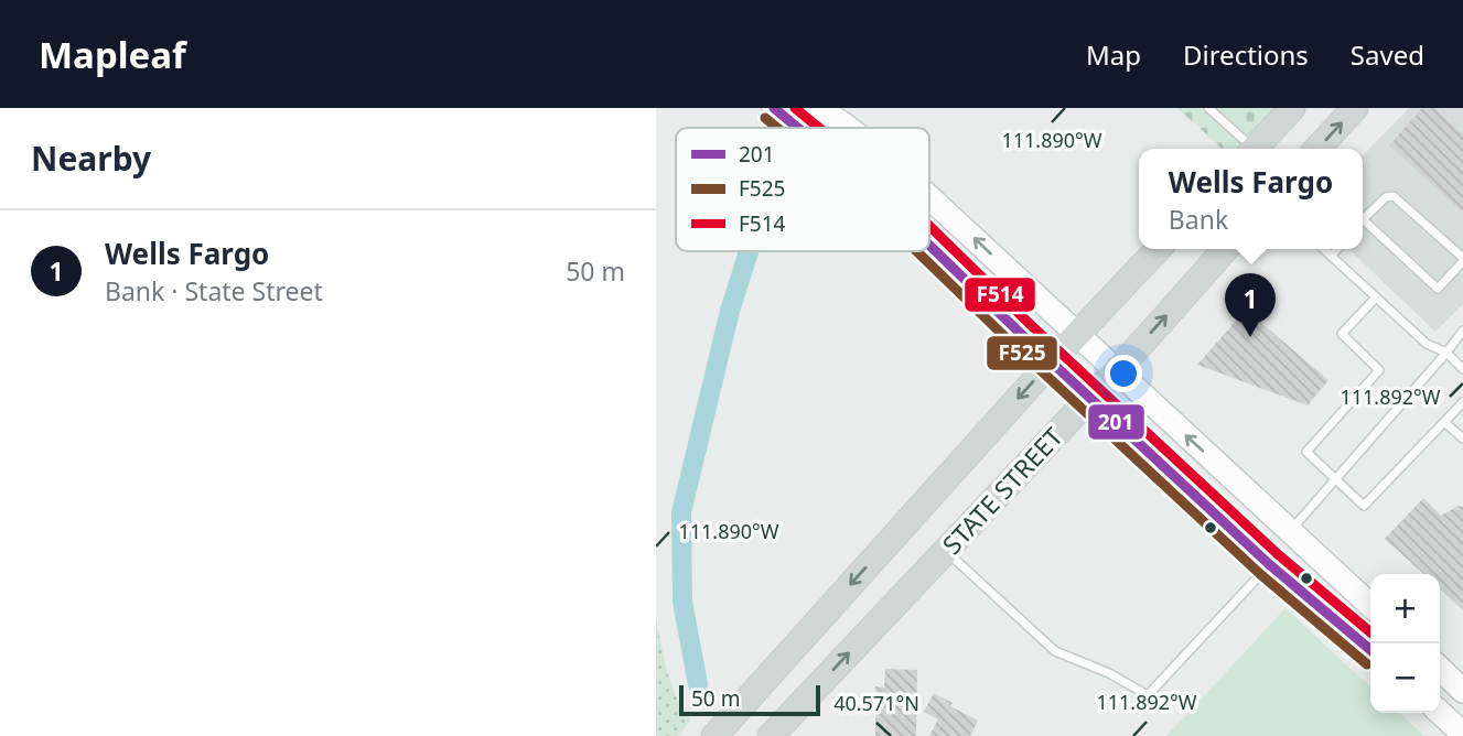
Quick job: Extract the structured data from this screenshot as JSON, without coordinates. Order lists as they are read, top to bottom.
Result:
{
  "streets": {
    "main road": ["STATE STREET"]
  },
  "lines": ["transit line 201", "transit line F514", "transit line F525"],
  "legend": ["201", "F525", "F514"],
  "scale_bar": "50 m",
  "page": {
    "header": "Mapleaf",
    "nav": ["Map", "Directions", "Saved"],
    "heading": "Nearby",
    "popup": ["Wells Fargo", "Bank"],
    "list": [
      {
        "mark": "1",
        "name": "Wells Fargo",
        "note": "Bank · State Street",
        "value": "50 m"
      }
    ],
    "pins": "1",
    "map_buttons": ["+", "−"],
    "scale": "50 m"
  },
  "coordinates": ["111.890°W", "111.892°W", "40.571°N"]
}
